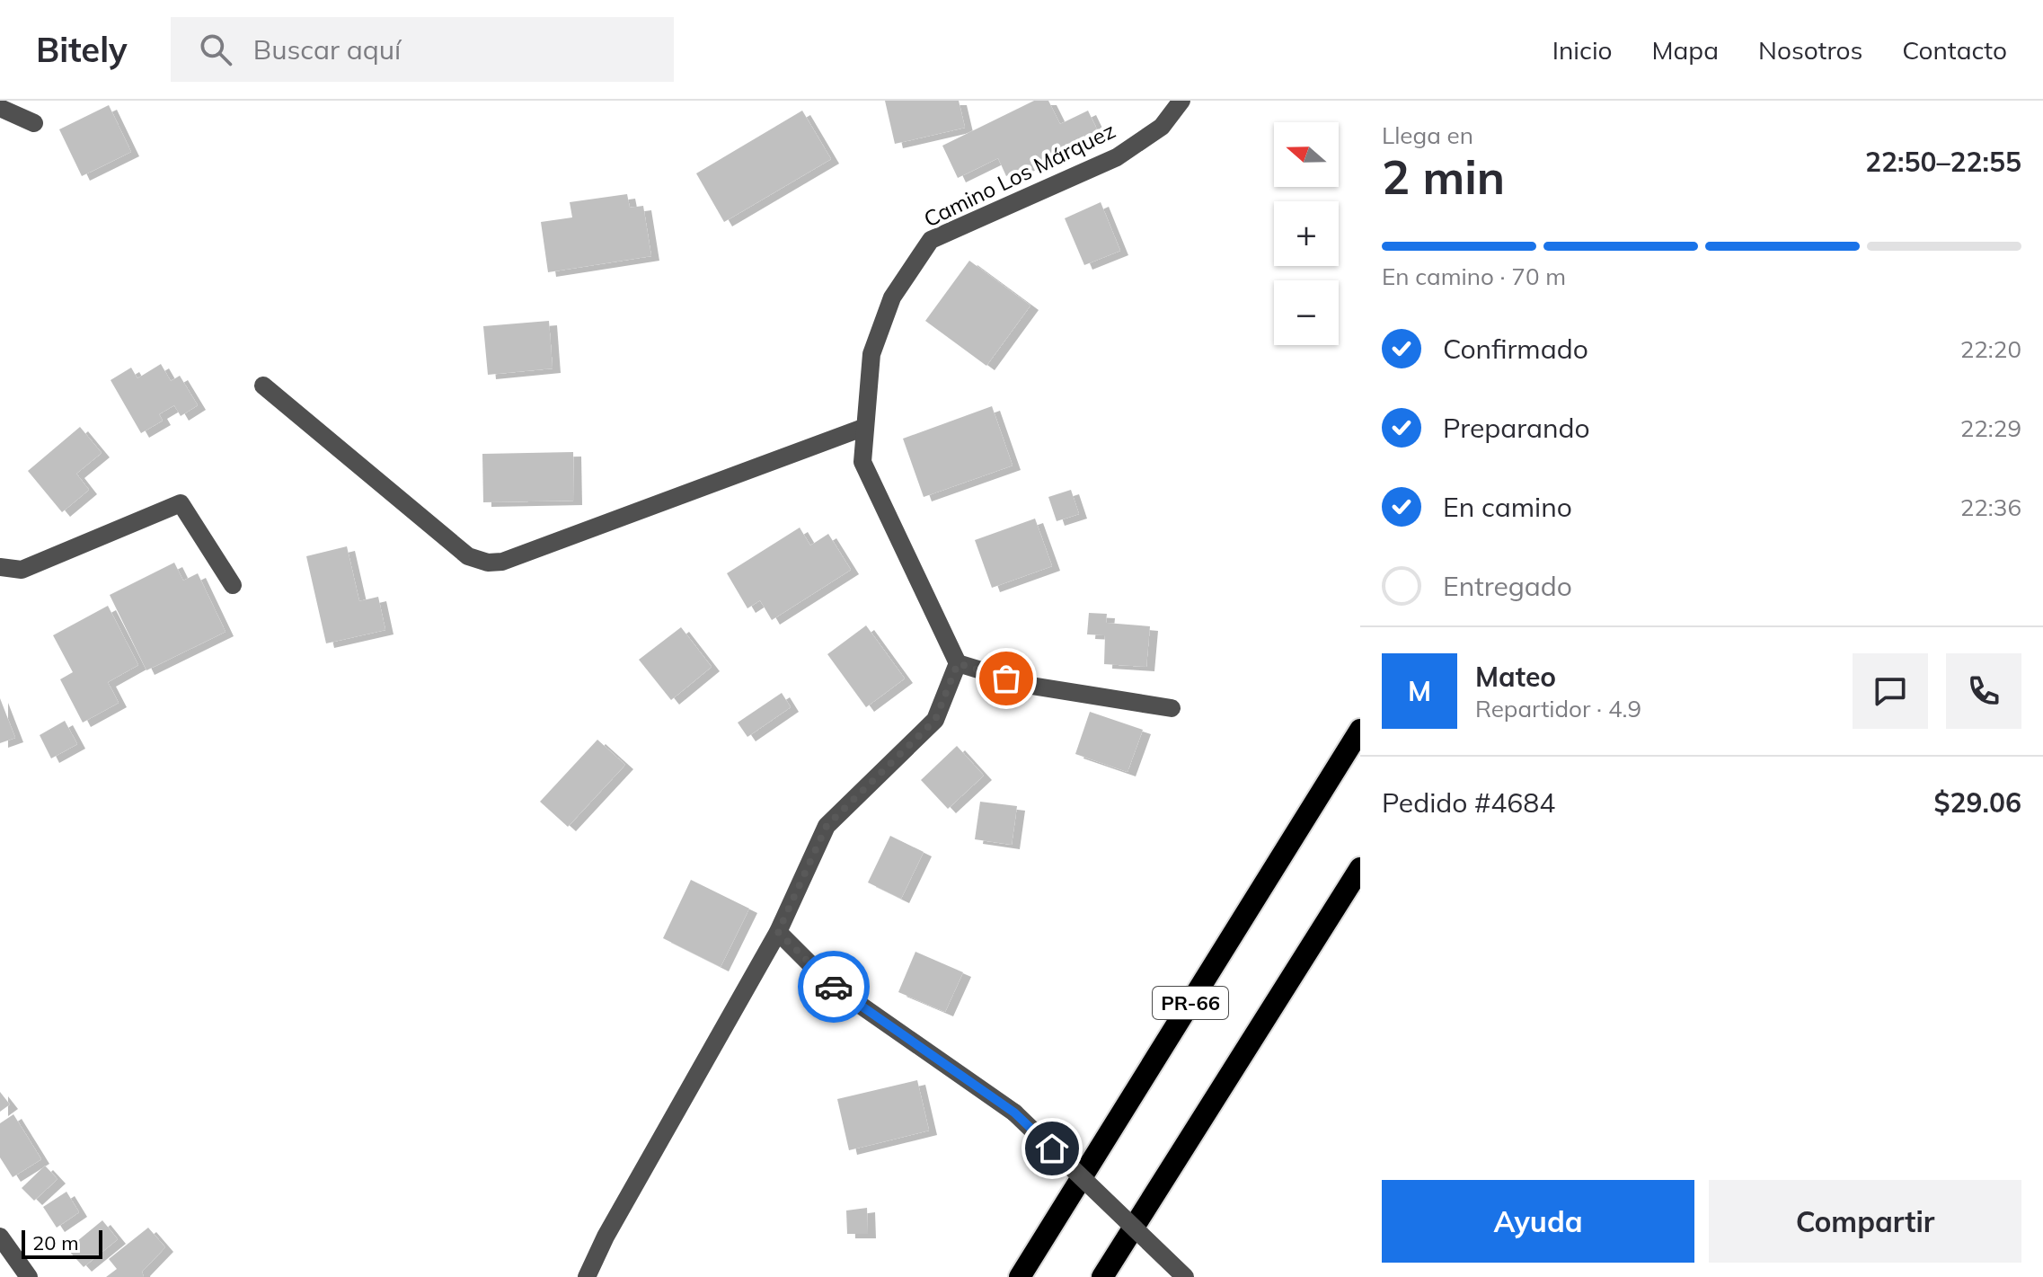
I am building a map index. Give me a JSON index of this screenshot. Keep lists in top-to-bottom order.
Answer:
{
  "streets": {
    "highway": ["PR-66"],
    "street": ["Camino Los Márquez"]
  },
  "scale_bar": "20 m",
  "north": "left",
  "page": {
    "header": "Bitely",
    "search": "Buscar aquí",
    "nav": [
      "Inicio",
      "Mapa",
      "Nosotros",
      "Contacto"
    ],
    "heading": ["2 min", "Llega en", "22:50–22:55"],
    "panel": [
      "Mateo",
      "Repartidor · 4.9",
      "Pedido #4684",
      "$29.06"
    ],
    "map_buttons": ["+", "−"],
    "bar": "En camino · 70 m",
    "list": [
      ["Confirmado", "22:20"],
      ["Preparando", "22:29"],
      ["En camino", "22:36"],
      "Entregado"
    ],
    "round": "M",
    "buttons": ["Ayuda", "Compartir"],
    "scale": "20 m"
  }
}
